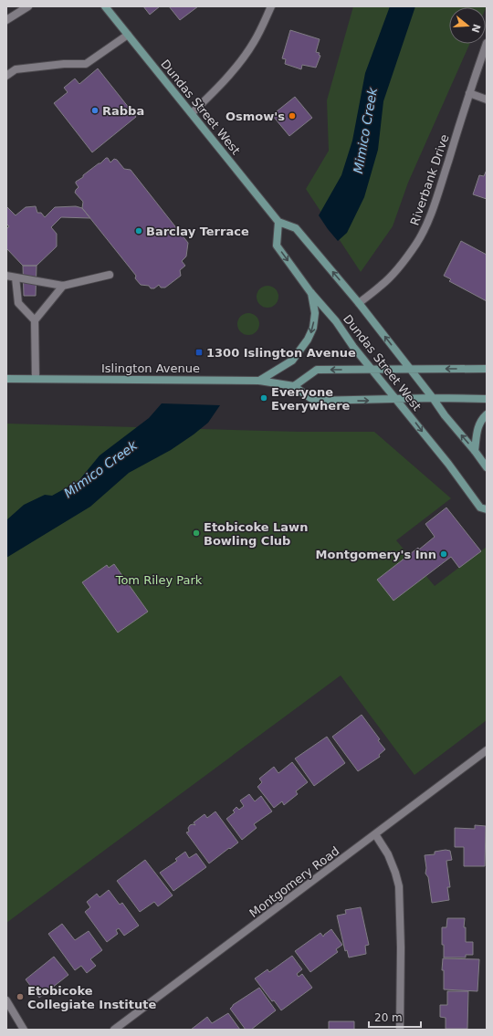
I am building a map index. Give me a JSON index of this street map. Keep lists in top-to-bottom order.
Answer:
{
  "streets": {
    "main road": ["Dundas Street West", "Islington Avenue"],
    "street": ["Riverbank Drive", "Montgomery Road"]
  },
  "crossings": [
    ["Dundas Street West", "Riverbank Drive"],
    ["Dundas Street West", "Islington Avenue"]
  ],
  "water": ["Mimico Creek"],
  "parks": ["Tom Riley Park"],
  "places": {
    "other": [
      "Rabba",
      "Osmow's",
      "Barclay Terrace",
      "Everyone Everywhere",
      "Etobicoke Lawn Bowling Club",
      "Montgomery's Inn",
      "Etobicoke Collegiate Institute"
    ],
    "transit": ["1300 Islington Avenue"]
  },
  "scale_bar": "20 m",
  "north": "right"
}
